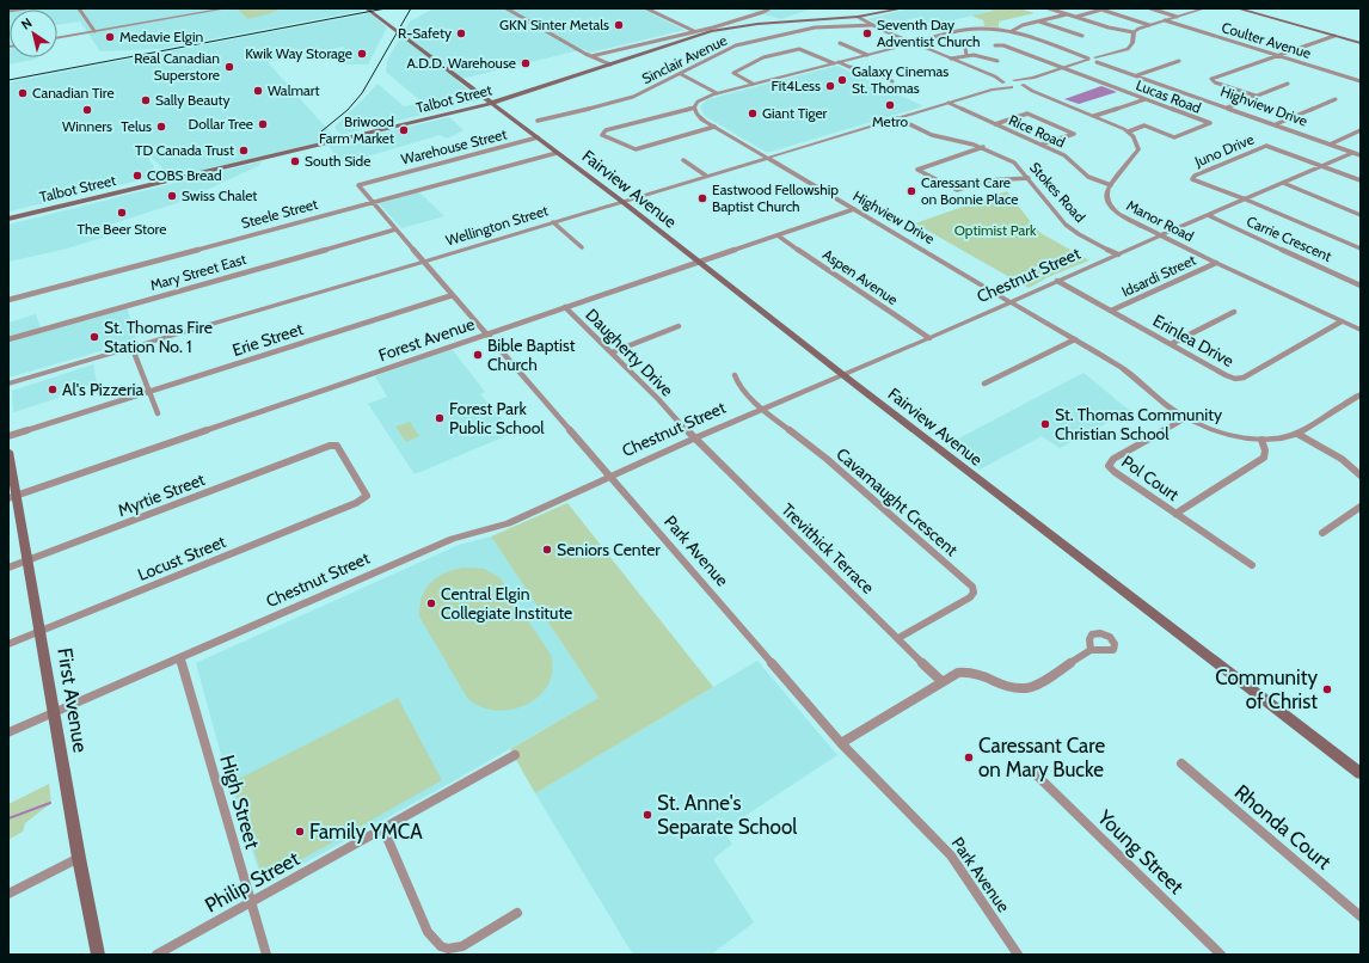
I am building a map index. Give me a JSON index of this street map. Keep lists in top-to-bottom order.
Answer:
{
  "streets": {
    "main road": ["Talbot Street", "Fairview Avenue", "First Avenue"],
    "street": [
      "Coulter Avenue",
      "Sinclair Avenue",
      "Lucas Road",
      "Highview Drive",
      "Rice Road",
      "Warehouse Street",
      "Juno Drive",
      "Stokes Road",
      "Steele Street",
      "Manor Road",
      "Wellington Street",
      "Carrie Crescent",
      "Mary Street East",
      "Chestnut Street",
      "Idsardi Street",
      "Aspen Avenue",
      "Erie Street",
      "Forest Avenue",
      "Erinlea Drive",
      "Daugherty Drive",
      "Pol Court",
      "Myrtie Street",
      "Cavamaught Crescent",
      "Trevithick Terrace",
      "Park Avenue",
      "Locust Street",
      "High Street",
      "Rhonda Court",
      "Young Street",
      "Philip Street"
    ]
  },
  "crossings": [
    ["Lucas Road", "Manor Road"],
    ["Talbot Street", "Fairview Avenue"],
    ["Highview Drive", "Wellington Street"],
    ["Highview Drive", "Chestnut Street"],
    ["Highview Drive", "Forest Avenue"],
    ["Highview Drive", "Pol Court"],
    ["Rice Road", "Manor Road"],
    ["Rice Road", "Wellington Street"],
    ["Warehouse Street", "Fairview Avenue"],
    ["Warehouse Street", "Park Avenue"],
    ["Juno Drive", "Carrie Crescent"],
    ["Juno Drive", "Chestnut Street"],
    ["Fairview Avenue", "Steele Street"],
    ["Fairview Avenue", "Wellington Street"],
    ["Fairview Avenue", "Chestnut Street"],
    ["Fairview Avenue", "Forest Avenue"],
    ["Stokes Road", "Wellington Street"],
    ["Stokes Road", "Chestnut Street"],
    ["Steele Street", "Park Avenue"],
    ["Manor Road", "Chestnut Street"],
    ["Manor Road", "Idsardi Street"],
    ["Manor Road", "Erinlea Drive"],
    ["Wellington Street", "Park Avenue"],
    ["Carrie Crescent", "Chestnut Street"],
    ["Mary Street East", "Park Avenue"],
    ["Chestnut Street", "Aspen Avenue"],
    ["Chestnut Street", "Erinlea Drive"],
    ["Chestnut Street", "Daugherty Drive"],
    ["Chestnut Street", "Cavamaught Crescent"],
    ["Chestnut Street", "Trevithick Terrace"],
    ["Chestnut Street", "Park Avenue"],
    ["Chestnut Street", "First Avenue"],
    ["Chestnut Street", "High Street"],
    ["Idsardi Street", "Erinlea Drive"],
    ["Aspen Avenue", "Forest Avenue"],
    ["Erie Street", "Park Avenue"],
    ["Forest Avenue", "Daugherty Drive"],
    ["Forest Avenue", "Park Avenue"],
    ["Forest Avenue", "First Avenue"],
    ["Daugherty Drive", "Trevithick Terrace"],
    ["Myrtie Street", "Locust Street"],
    ["Myrtie Street", "First Avenue"],
    ["Cavamaught Crescent", "Trevithick Terrace"],
    ["Locust Street", "First Avenue"],
    ["High Street", "Philip Street"]
  ],
  "parks": ["Optimist Park"],
  "places": [
    "GKN Sinter Metals",
    "R-Safety",
    "Seventh Day Adventist Church",
    "Medavie Elgin",
    "Kwik Way Storage",
    "A.D.D. Warehouse",
    "Real Canadian Superstore",
    "Galaxy Cinemas St. Thomas",
    "Fit4Less",
    "Walmart",
    "Canadian Tire",
    "Sally Beauty",
    "Metro",
    "Winners",
    "Giant Tiger",
    "Dollar Tree",
    "Telus",
    "Briwood Farm Market",
    "TD Canada Trust",
    "South Side",
    "COBS Bread",
    "Caressant Care on Bonnie Place",
    "Swiss Chalet",
    "Eastwood Fellowship Baptist Church",
    "The Beer Store",
    "St. Thomas Fire Station No. 1",
    "Bible Baptist Church",
    "Al's Pizzeria",
    "Forest Park Public School",
    "St. Thomas Community Christian School",
    "Seniors Center",
    "Central Elgin Collegiate Institute",
    "Community of Christ",
    "Caressant Care on Mary Bucke",
    "St. Anne's Separate School",
    "Family YMCA"
  ],
  "north": "top left"
}
